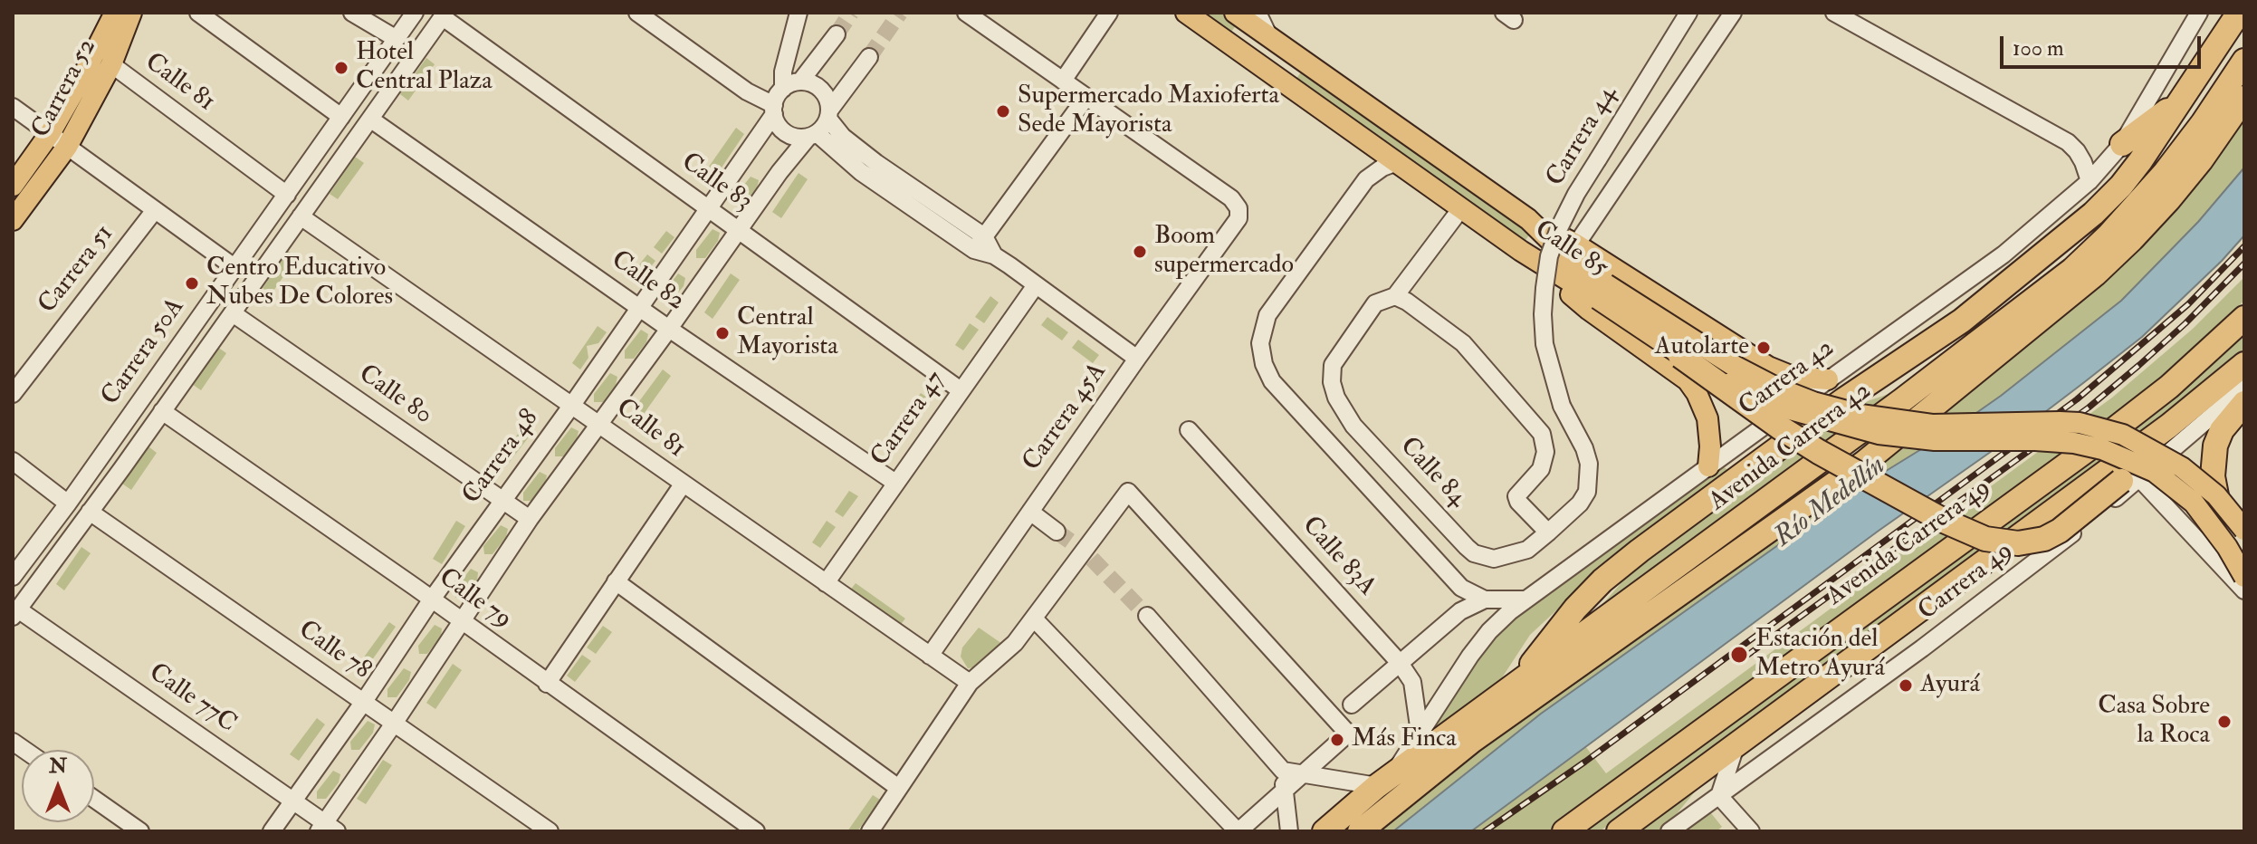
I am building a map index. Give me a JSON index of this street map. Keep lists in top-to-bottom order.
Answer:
{
  "streets": {
    "highway": ["Avenida Carrera 42", "Avenida Carrera 49"],
    "main road": ["Carrera 52", "Calle 85"],
    "street": [
      "Calle 81",
      "Carrera 44",
      "Calle 83",
      "Carrera 51",
      "Calle 82",
      "Carrera 50A",
      "Carrera 42",
      "Calle 80",
      "Carrera 45A",
      "Carrera 47",
      "Carrera 48",
      "Calle 84",
      "Calle 83A",
      "Carrera 49",
      "Calle 79",
      "Calle 78",
      "Calle 77C"
    ]
  },
  "crossings": [
    ["Calle 81", "Carrera 52"],
    ["Calle 81", "Carrera 50A"],
    ["Calle 81", "Carrera 45A"],
    ["Calle 81", "Carrera 47"],
    ["Calle 81", "Carrera 48"],
    ["Carrera 44", "Calle 85"],
    ["Carrera 44", "Calle 84"],
    ["Calle 83", "Carrera 47"],
    ["Calle 83", "Carrera 48"],
    ["Calle 82", "Carrera 47"],
    ["Calle 82", "Carrera 48"],
    ["Carrera 42", "Avenida Carrera 42"],
    ["Carrera 42", "Calle 83A"],
    ["Calle 80", "Carrera 48"],
    ["Carrera 48", "Calle 79"],
    ["Carrera 48", "Calle 78"],
    ["Carrera 48", "Calle 77C"]
  ],
  "water": ["Río Medellín"],
  "places": [
    "Hotel Central Plaza",
    "Supermercado Maxioferta Sede Mayorista",
    "Boom supermercado",
    "Centro Educativo Nubes De Colores",
    "Central Mayorista",
    "Autolarte",
    "Estación del Metro Ayurá",
    "Ayurá",
    "Casa Sobre la Roca",
    "Más Finca"
  ],
  "scale_bar": "100 m",
  "north": "top"
}
